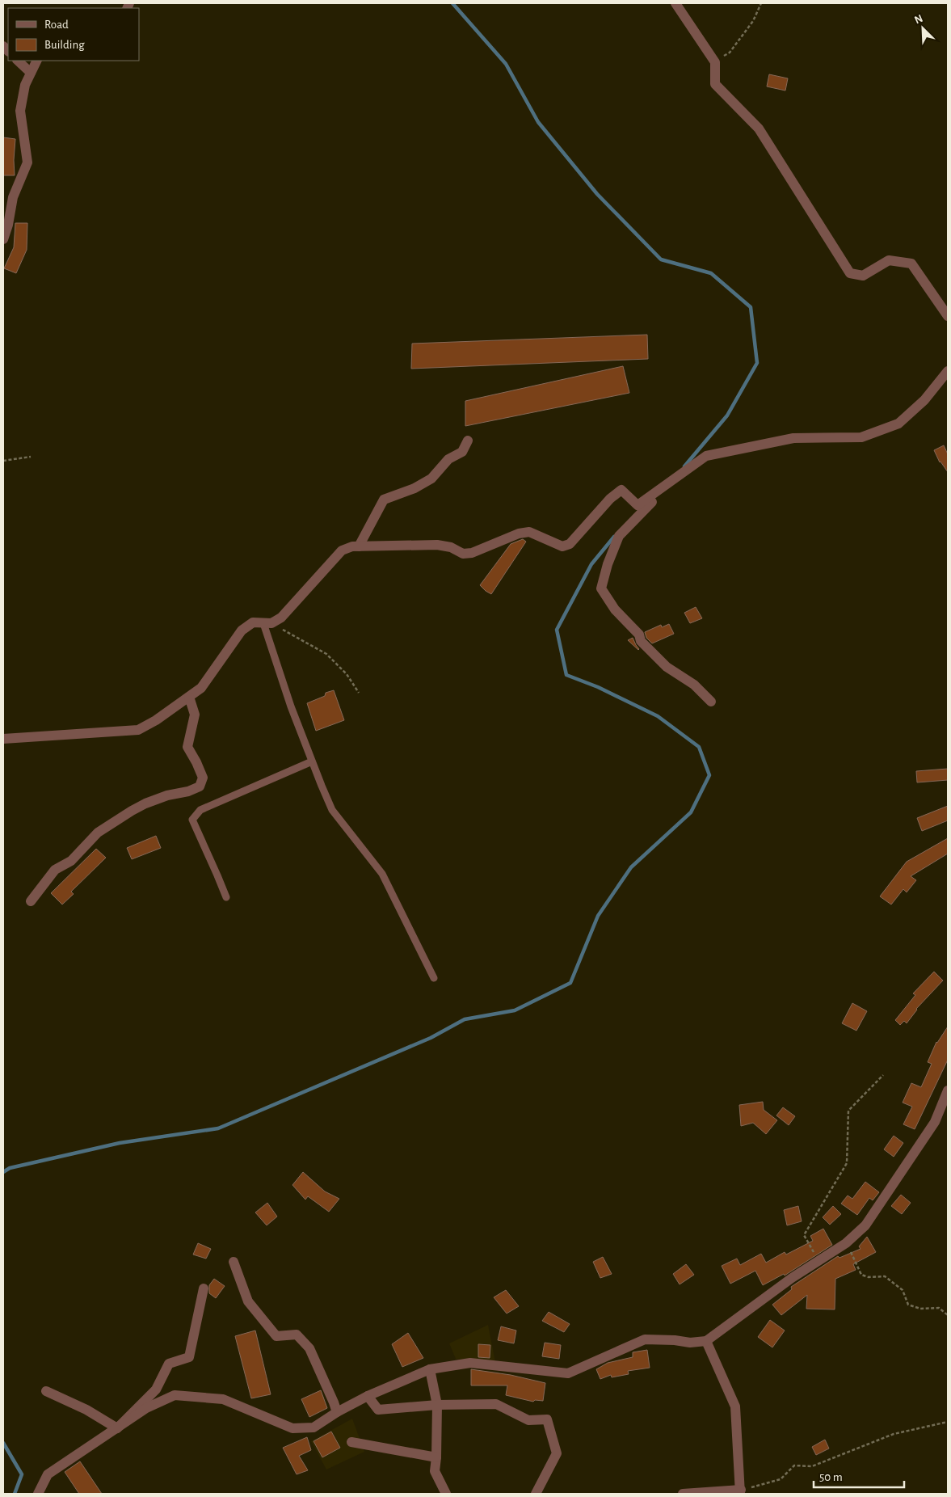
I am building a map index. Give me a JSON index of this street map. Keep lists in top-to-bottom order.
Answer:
{
  "legend": ["Road", "Building"],
  "scale_bar": "50 m",
  "north": "top left"
}
